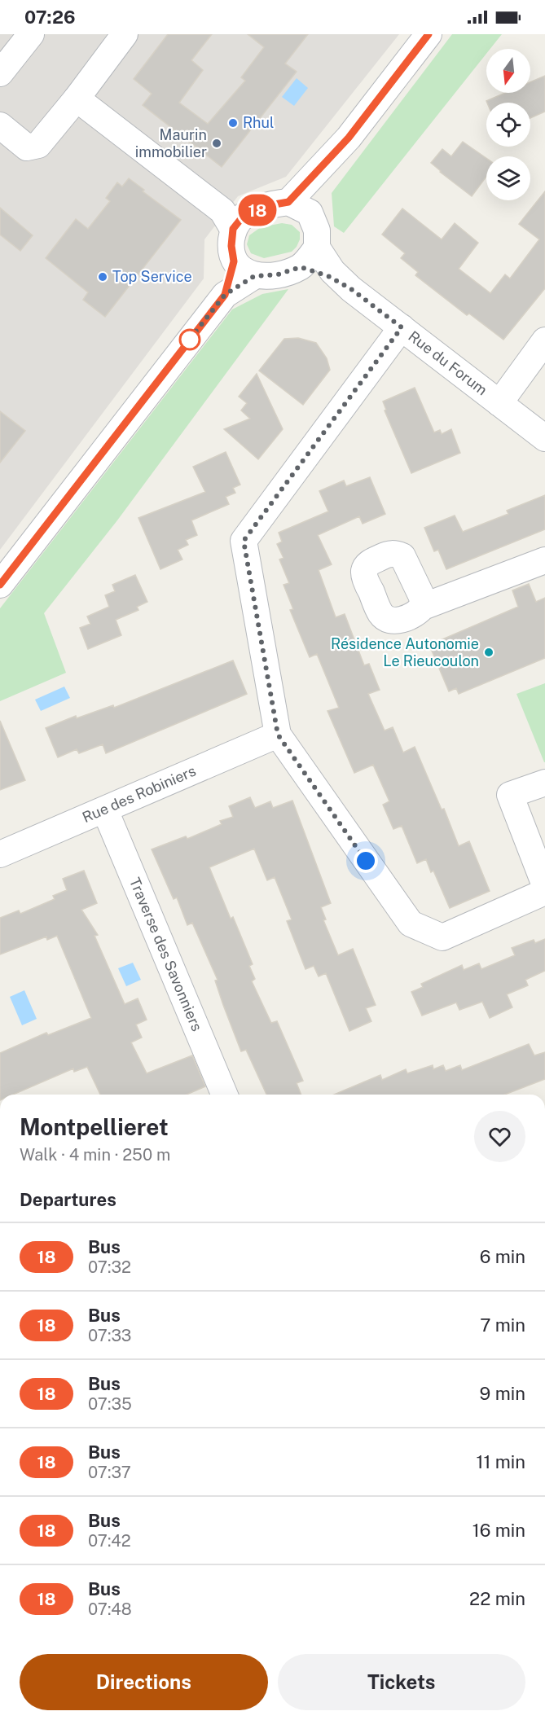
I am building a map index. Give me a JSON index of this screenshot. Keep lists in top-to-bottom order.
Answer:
{
  "streets": {
    "street": ["Rue du Forum", "Rue des Robiniers", "Traverse des Savonniers"]
  },
  "crossings": [
    ["Rue des Robiniers", "Traverse des Savonniers"]
  ],
  "places": [
    "Rhul",
    "Maurin immobilier",
    "Top Service",
    "Résidence Autonomie Le Rieucoulon"
  ],
  "lines": ["bus line 18"],
  "north": "bottom",
  "page": {
    "status": "07:26",
    "on_map": "18",
    "heading": [
      ["Montpellieret", "Walk · 4 min · 250 m"],
      "Departures"
    ],
    "list": [
      {
        "mark": "18",
        "name": "Bus",
        "note": "07:32",
        "value": "6 min"
      },
      {
        "mark": "18",
        "name": "Bus",
        "note": "07:33",
        "value": "7 min"
      },
      {
        "mark": "18",
        "name": "Bus",
        "note": "07:35",
        "value": "9 min"
      },
      {
        "mark": "18",
        "name": "Bus",
        "note": "07:37",
        "value": "11 min"
      },
      {
        "mark": "18",
        "name": "Bus",
        "note": "07:42",
        "value": "16 min"
      },
      {
        "mark": "18",
        "name": "Bus",
        "note": "07:48",
        "value": "22 min"
      }
    ],
    "buttons": ["Directions", "Tickets"]
  }
}
